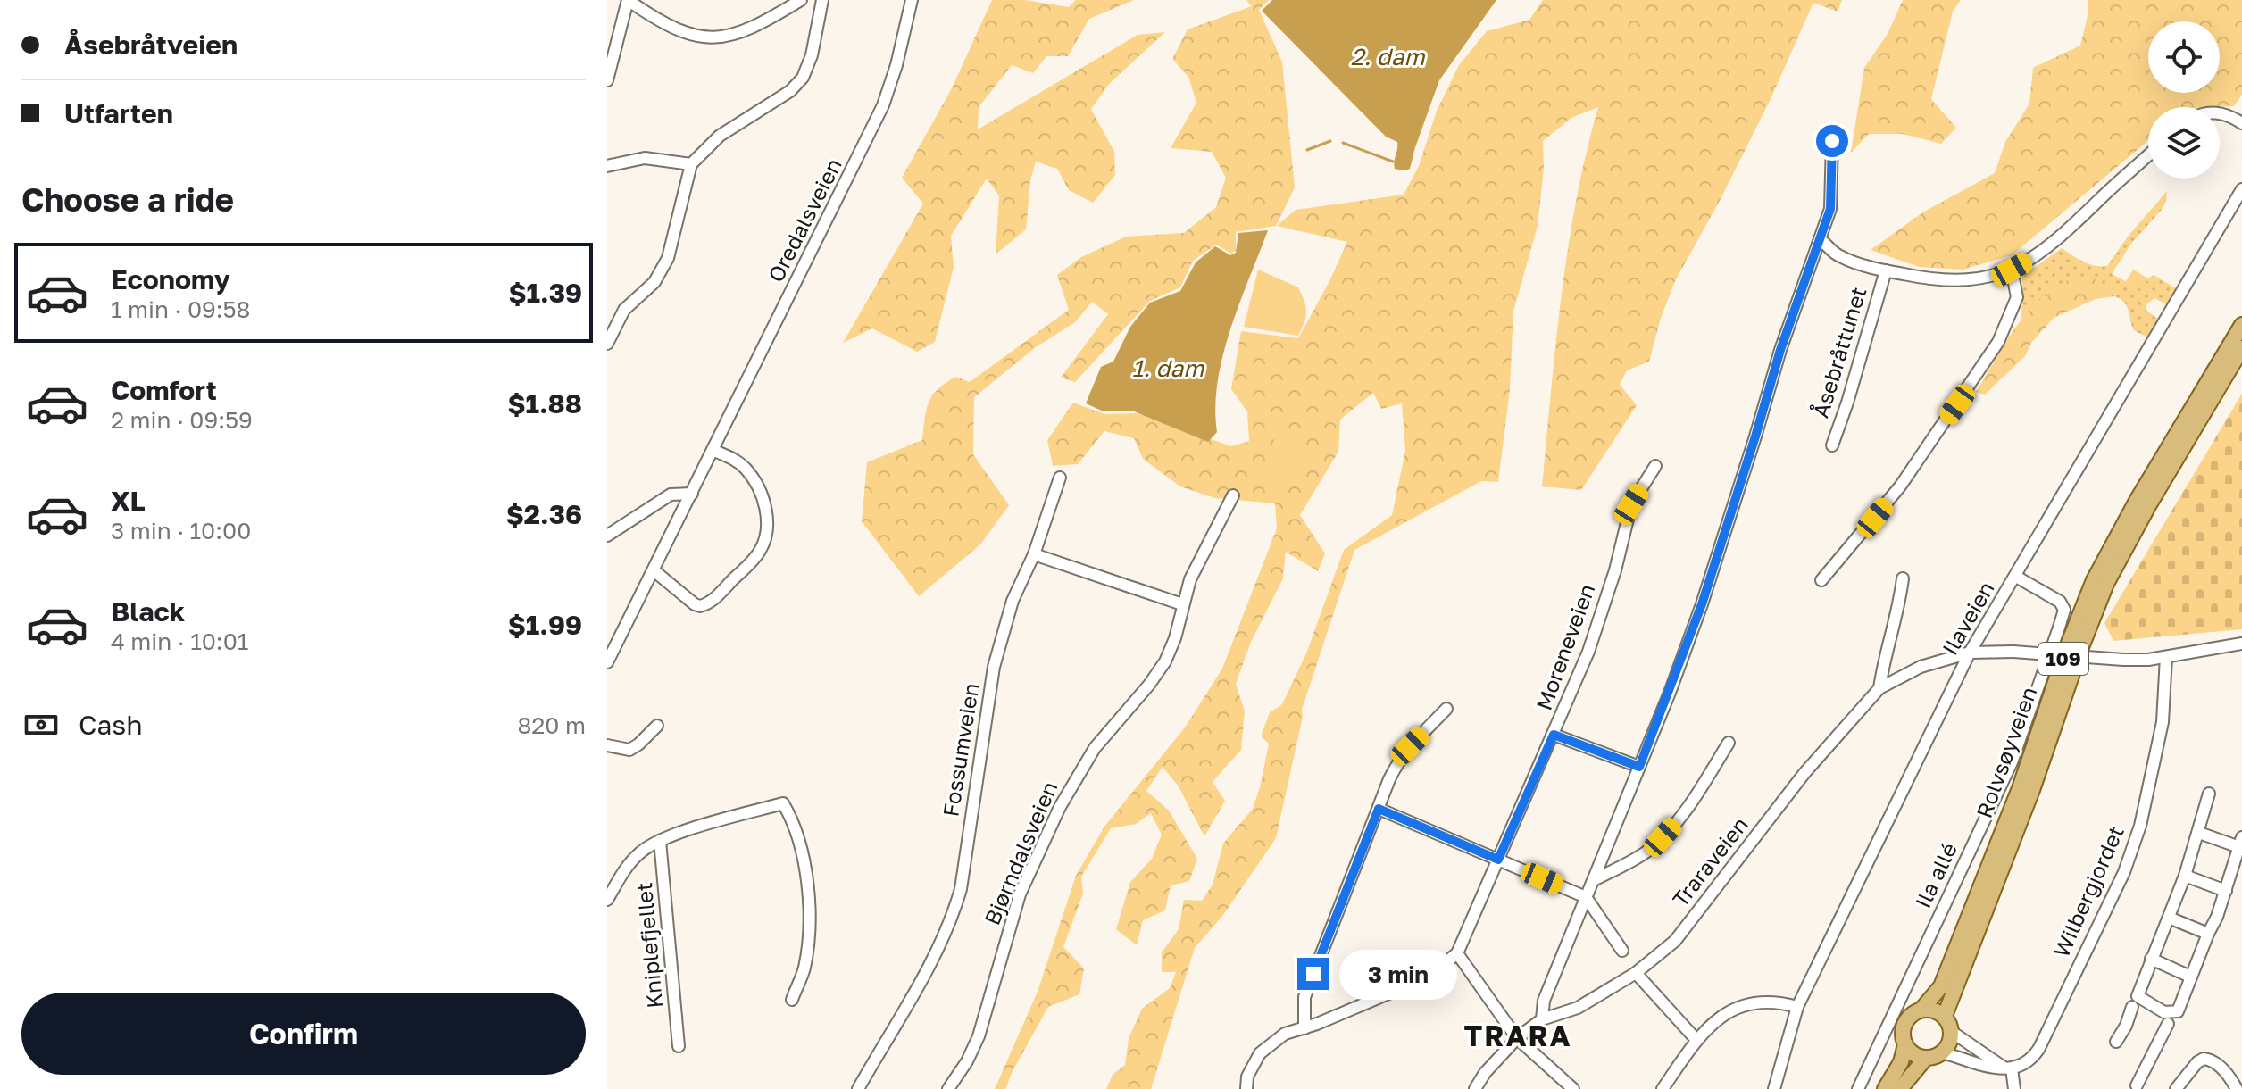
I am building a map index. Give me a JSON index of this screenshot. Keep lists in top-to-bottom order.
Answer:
{
  "streets": {
    "main road": ["109", "Rolvsøyveien"],
    "street": [
      "Oredalsveien",
      "Åsebråttunet",
      "Ilaveien",
      "Moreneveien",
      "Fossumveien",
      "Bjørndalsveien",
      "Traraveien",
      "Ila allé",
      "Wilbergjordet",
      "Kniplefjellet"
    ]
  },
  "crossings": [
    ["Ilaveien", "Traraveien"],
    ["Ilaveien", "Ila allé"],
    ["109", "Rolvsøyveien"],
    ["Traraveien", "Wilbergjordet"]
  ],
  "districts": ["TRARA"],
  "water": ["2. dam", "1. dam"],
  "page": {
    "banner": ["Åsebråtveien", "Utfarten"],
    "heading": "Choose a ride",
    "list": [
      {
        "name": "Economy",
        "note": "1 min · 09:58",
        "value": "$1.39"
      },
      {
        "name": "Comfort",
        "note": "2 min · 09:59",
        "value": "$1.88"
      },
      {
        "name": "XL",
        "note": "3 min · 10:00",
        "value": "$2.36"
      },
      {
        "name": "Black",
        "note": "4 min · 10:01",
        "value": "$1.99"
      }
    ],
    "pay": ["Cash", "820 m"],
    "bubble": "3 min",
    "buttons": "Confirm"
  }
}
